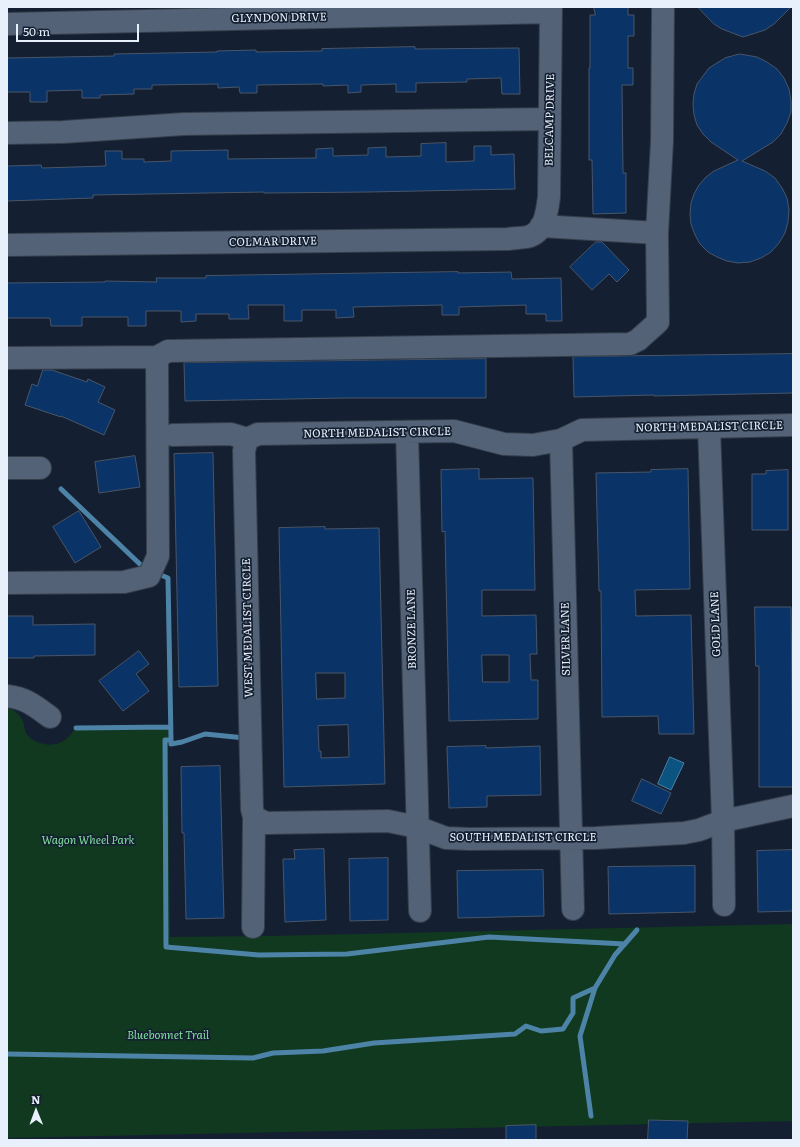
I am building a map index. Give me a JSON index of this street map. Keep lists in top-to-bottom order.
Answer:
{
  "streets": {
    "street": [
      "GLYNDON DRIVE",
      "BELCAMP DRIVE",
      "COLMAR DRIVE",
      "NORTH MEDALIST CIRCLE",
      "GOLD LANE",
      "WEST MEDALIST CIRCLE",
      "BRONZE LANE",
      "SILVER LANE",
      "SOUTH MEDALIST CIRCLE"
    ]
  },
  "crossings": [
    ["GLYNDON DRIVE", "BELCAMP DRIVE"],
    ["BELCAMP DRIVE", "COLMAR DRIVE"],
    ["NORTH MEDALIST CIRCLE", "GOLD LANE"],
    ["NORTH MEDALIST CIRCLE", "WEST MEDALIST CIRCLE"],
    ["NORTH MEDALIST CIRCLE", "BRONZE LANE"],
    ["NORTH MEDALIST CIRCLE", "SILVER LANE"],
    ["GOLD LANE", "SOUTH MEDALIST CIRCLE"],
    ["WEST MEDALIST CIRCLE", "SOUTH MEDALIST CIRCLE"],
    ["BRONZE LANE", "SOUTH MEDALIST CIRCLE"],
    ["SILVER LANE", "SOUTH MEDALIST CIRCLE"]
  ],
  "parks": ["Wagon Wheel Park", "Bluebonnet Trail"],
  "scale_bar": "50 m",
  "north": "top"
}
